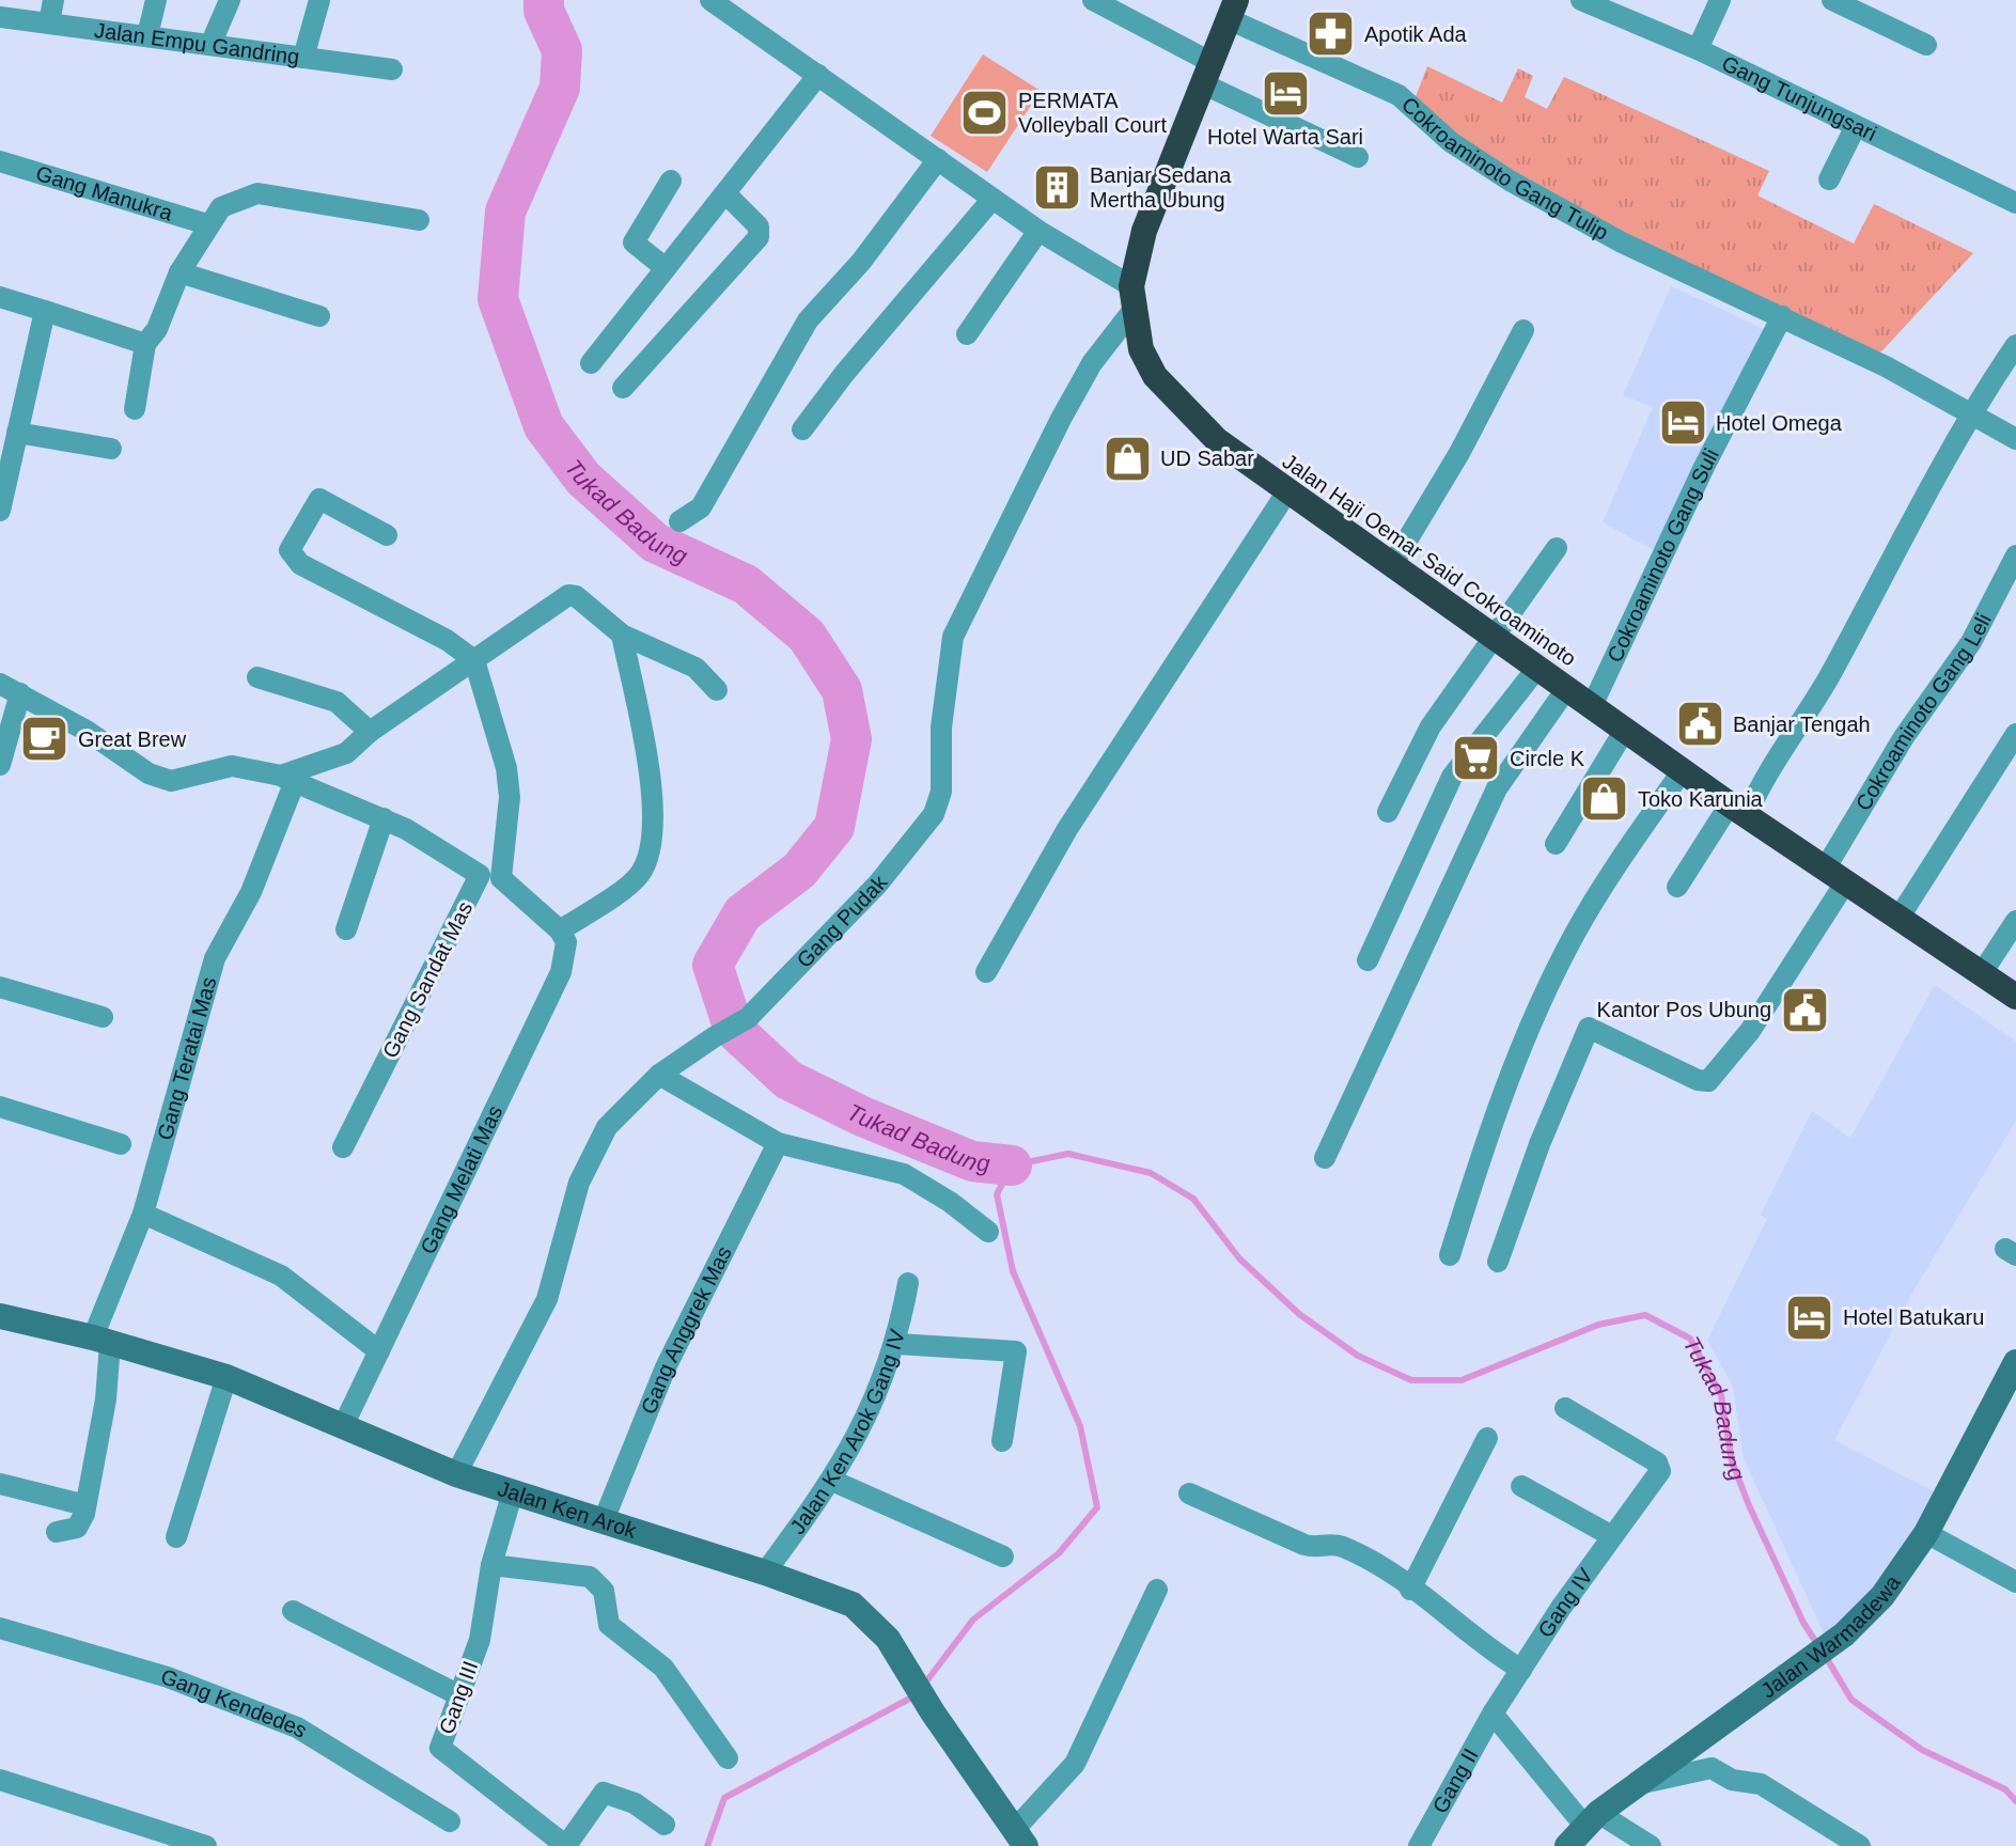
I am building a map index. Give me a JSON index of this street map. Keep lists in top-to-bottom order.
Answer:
{
  "streets": {
    "highway": ["Jalan Haji Oemar Said Cokroaminoto"],
    "street": [
      "Jalan Empu Gandring",
      "Gang Tunjungsari",
      "Cokroaminoto Gang Tulip",
      "Gang Manukra",
      "Cokroaminoto Gang Suli",
      "Cokroaminoto Gang Leli",
      "Gang Pudak",
      "Gang Sandat Mas",
      "Gang Teratai Mas",
      "Gang Melati Mas",
      "Gang Anggrek Mas",
      "Jalan Ken Arok Gang IV",
      "Jalan Ken Arok",
      "Gang IV",
      "Jalan Warmadewa",
      "Gang III",
      "Gang Kendedes",
      "Gang II"
    ]
  },
  "crossings": [
    ["Cokroaminoto Gang Tulip", "Cokroaminoto Gang Suli"],
    ["Cokroaminoto Gang Tulip", "Jalan Haji Oemar Said Cokroaminoto"],
    ["Cokroaminoto Gang Suli", "Jalan Haji Oemar Said Cokroaminoto"],
    ["Jalan Haji Oemar Said Cokroaminoto", "Cokroaminoto Gang Leli"],
    ["Jalan Haji Oemar Said Cokroaminoto", "Gang Pudak"],
    ["Gang Pudak", "Jalan Ken Arok"],
    ["Gang Sandat Mas", "Gang Teratai Mas"],
    ["Gang Teratai Mas", "Jalan Ken Arok"],
    ["Gang Melati Mas", "Jalan Ken Arok"],
    ["Gang Anggrek Mas", "Jalan Ken Arok"],
    ["Jalan Ken Arok Gang IV", "Jalan Ken Arok"],
    ["Jalan Ken Arok", "Gang III"],
    ["Gang IV", "Gang II"]
  ],
  "water": ["Tukad Badung"],
  "places": {
    "pharmacy": ["Apotik Ada"],
    "hotel": ["Hotel Warta Sari", "Hotel Omega", "Hotel Batukaru"],
    "sports": ["PERMATA Volleyball Court"],
    "building": ["Banjar Sedana Mertha Ubung"],
    "shop": ["UD Sabar", "Toko Karunia"],
    "public building": ["Banjar Tengah", "Kantor Pos Ubung"],
    "cafe": ["Great Brew"],
    "supermarket": ["Circle K"]
  }
}
